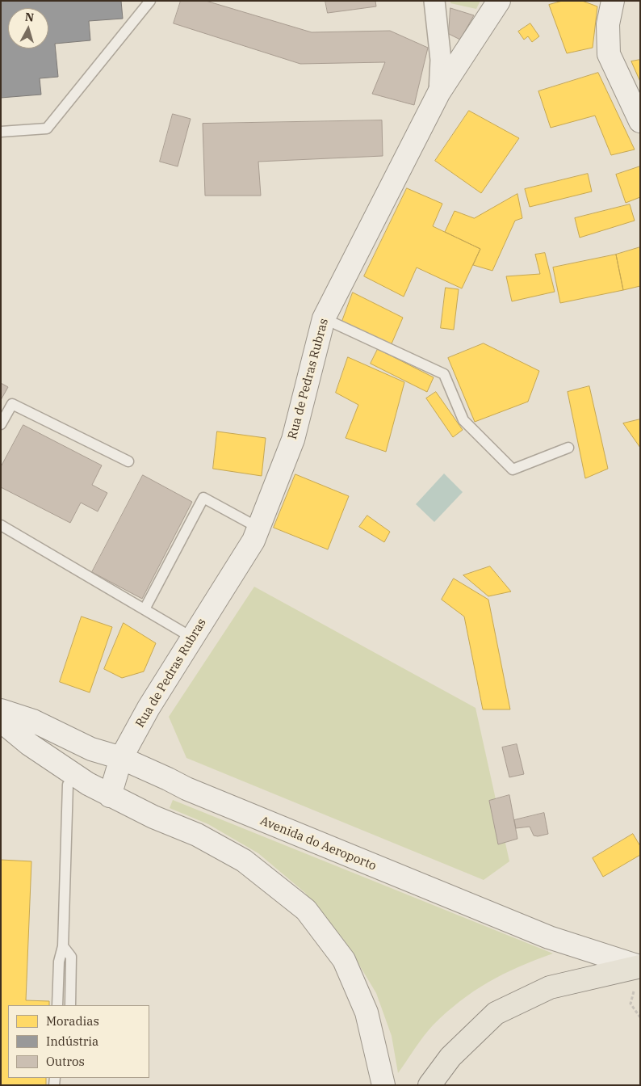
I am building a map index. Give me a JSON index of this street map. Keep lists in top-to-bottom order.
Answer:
{
  "streets": {
    "main road": ["Rua de Pedras Rubras", "Avenida do Aeroporto"]
  },
  "crossings": [
    ["Rua de Pedras Rubras", "Avenida do Aeroporto"]
  ],
  "legend": ["Moradias", "Indústria", "Outros"],
  "north": "top"
}
